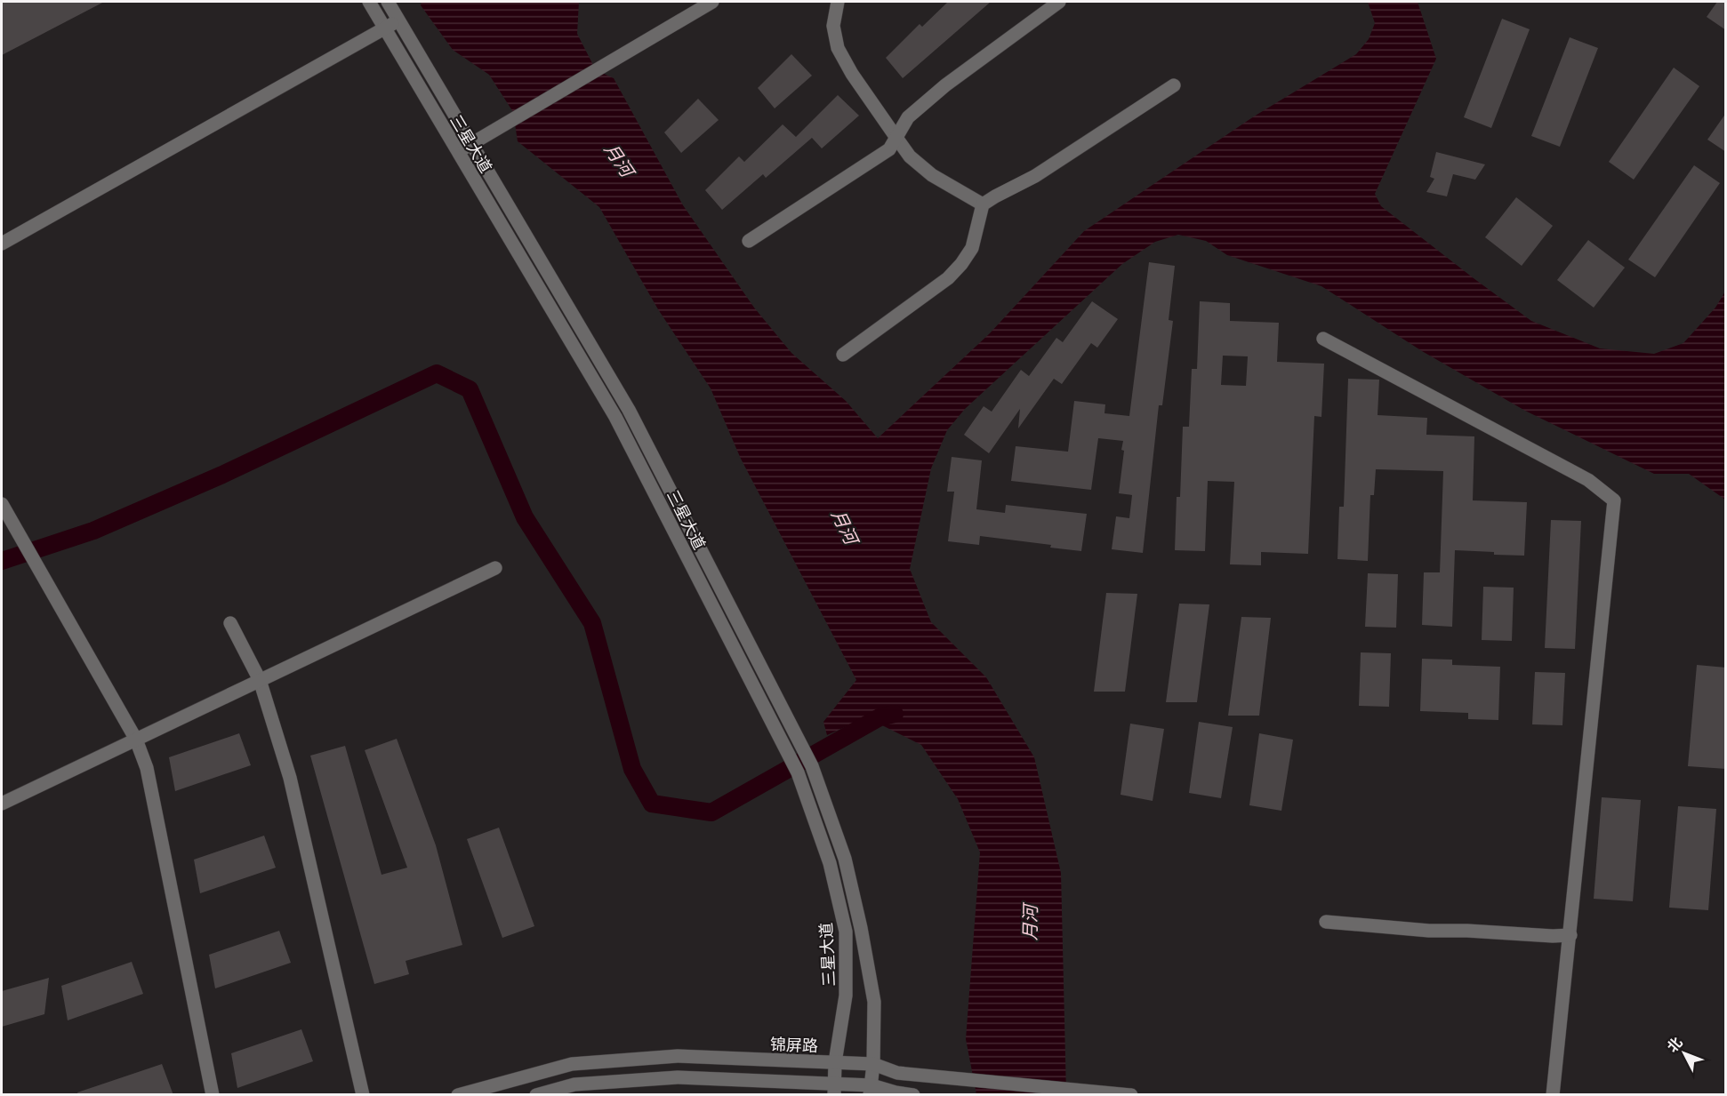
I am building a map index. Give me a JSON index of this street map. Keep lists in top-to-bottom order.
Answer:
{
  "streets": {
    "street": ["三星大道", "锦屏路"]
  },
  "crossings": [
    ["三星大道", "锦屏路"]
  ],
  "water": ["月河"],
  "north": "top left"
}
